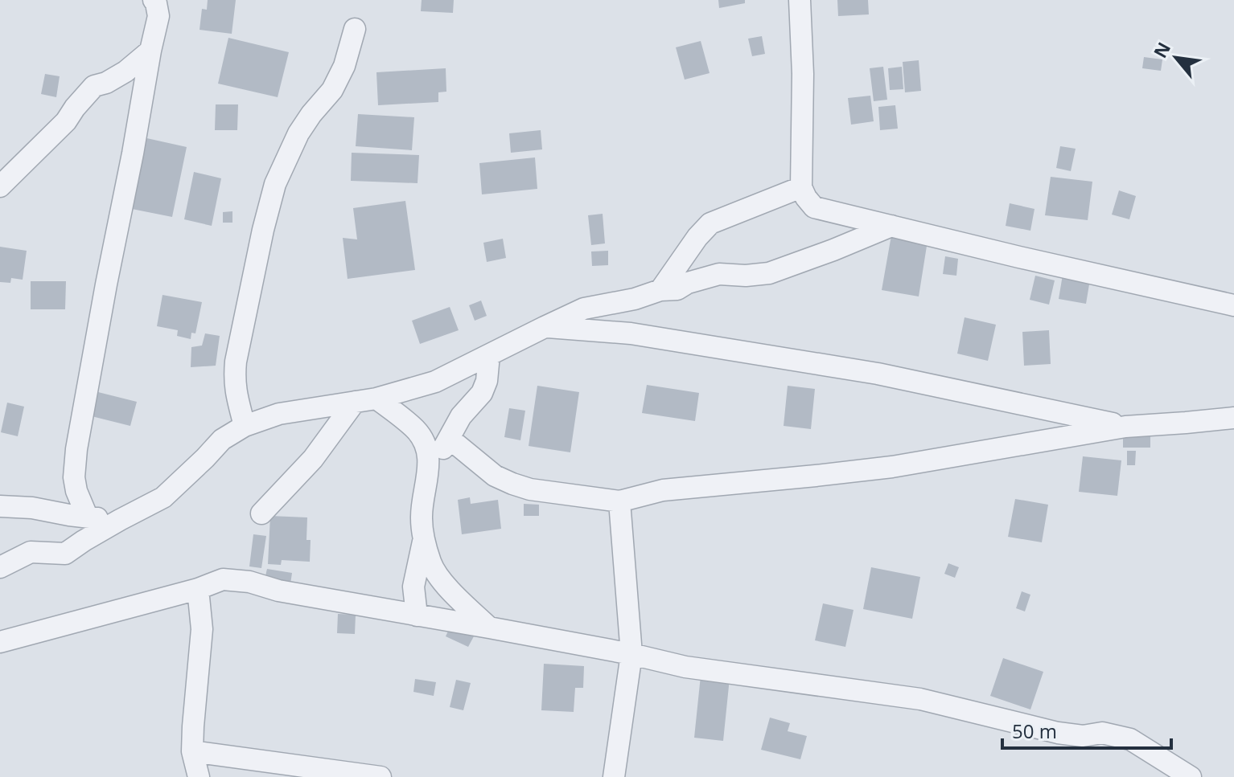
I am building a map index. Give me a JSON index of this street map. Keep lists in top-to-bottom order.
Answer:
{
  "scale_bar": "50 m",
  "north": "top left"
}
